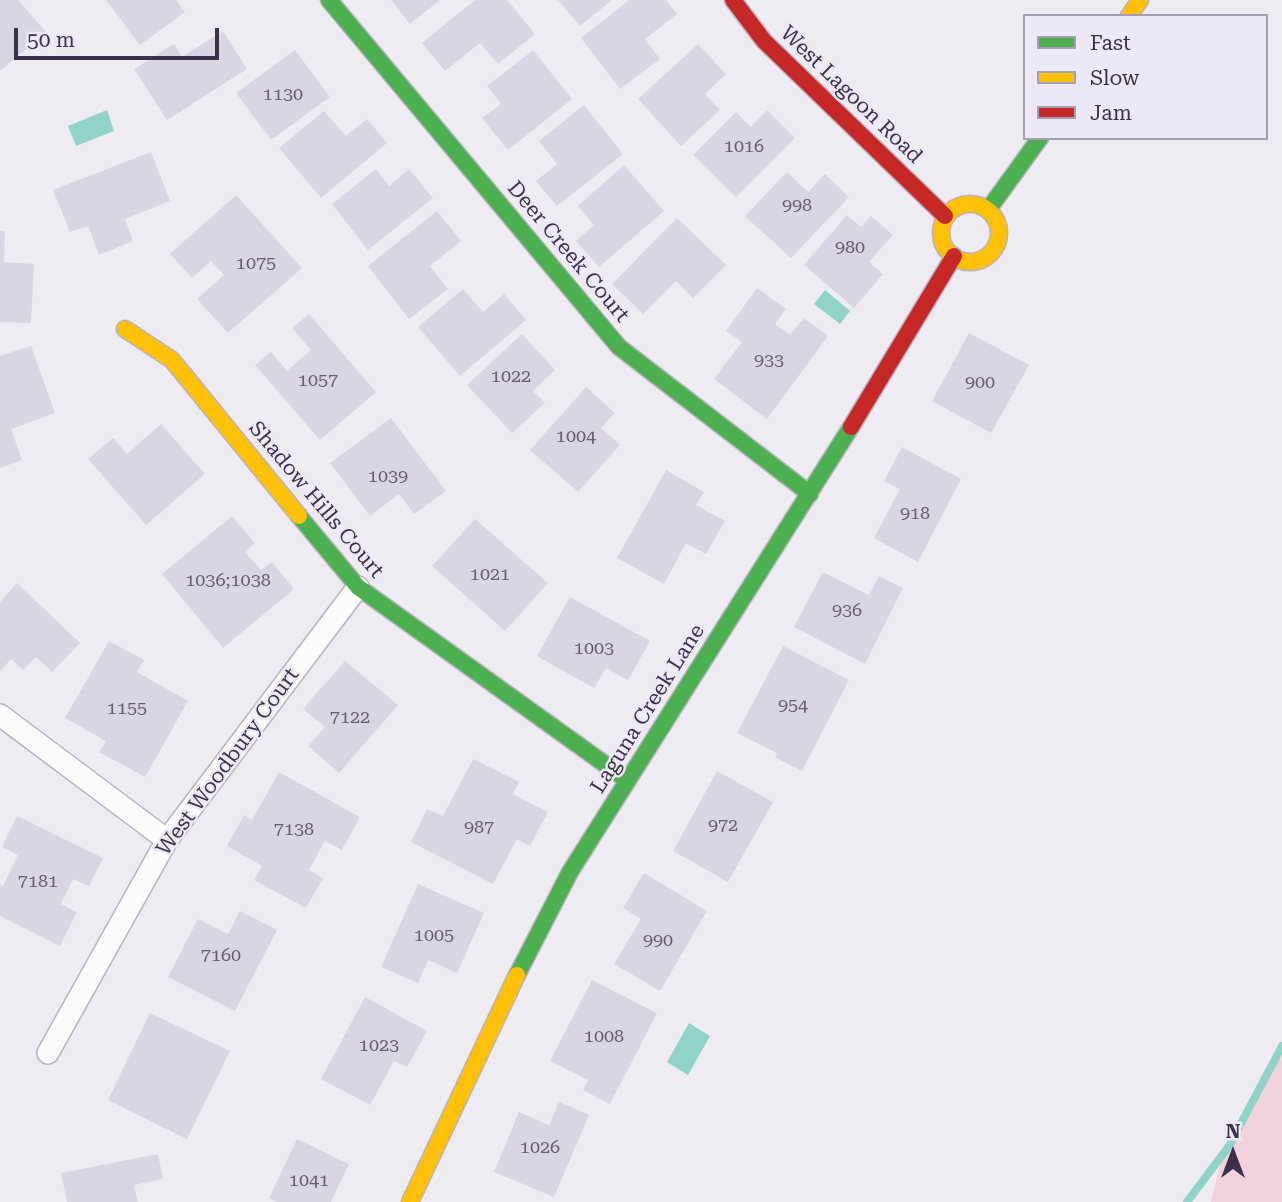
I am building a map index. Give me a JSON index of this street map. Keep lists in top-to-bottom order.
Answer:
{
  "streets": {
    "street": [
      "West Lagoon Road",
      "Deer Creek Court",
      "Shadow Hills Court",
      "Laguna Creek Lane",
      "West Woodbury Court"
    ]
  },
  "crossings": [
    ["West Lagoon Road", "Laguna Creek Lane"],
    ["Deer Creek Court", "Laguna Creek Lane"],
    ["Shadow Hills Court", "Laguna Creek Lane"],
    ["Shadow Hills Court", "West Woodbury Court"]
  ],
  "house_numbers": [
    "1130",
    "1016",
    "998",
    "980",
    "1075",
    "933",
    "1022",
    "1057",
    "900",
    "1004",
    "1039",
    "918",
    "1021",
    "1036;1038",
    "936",
    "1003",
    "954",
    "1155",
    "7122",
    "972",
    "987",
    "7138",
    "7181",
    "1005",
    "990",
    "7160",
    "1008",
    "1023",
    "1026",
    "1041"
  ],
  "legend": ["Fast", "Slow", "Jam"],
  "scale_bar": "50 m",
  "north": "top"
}
